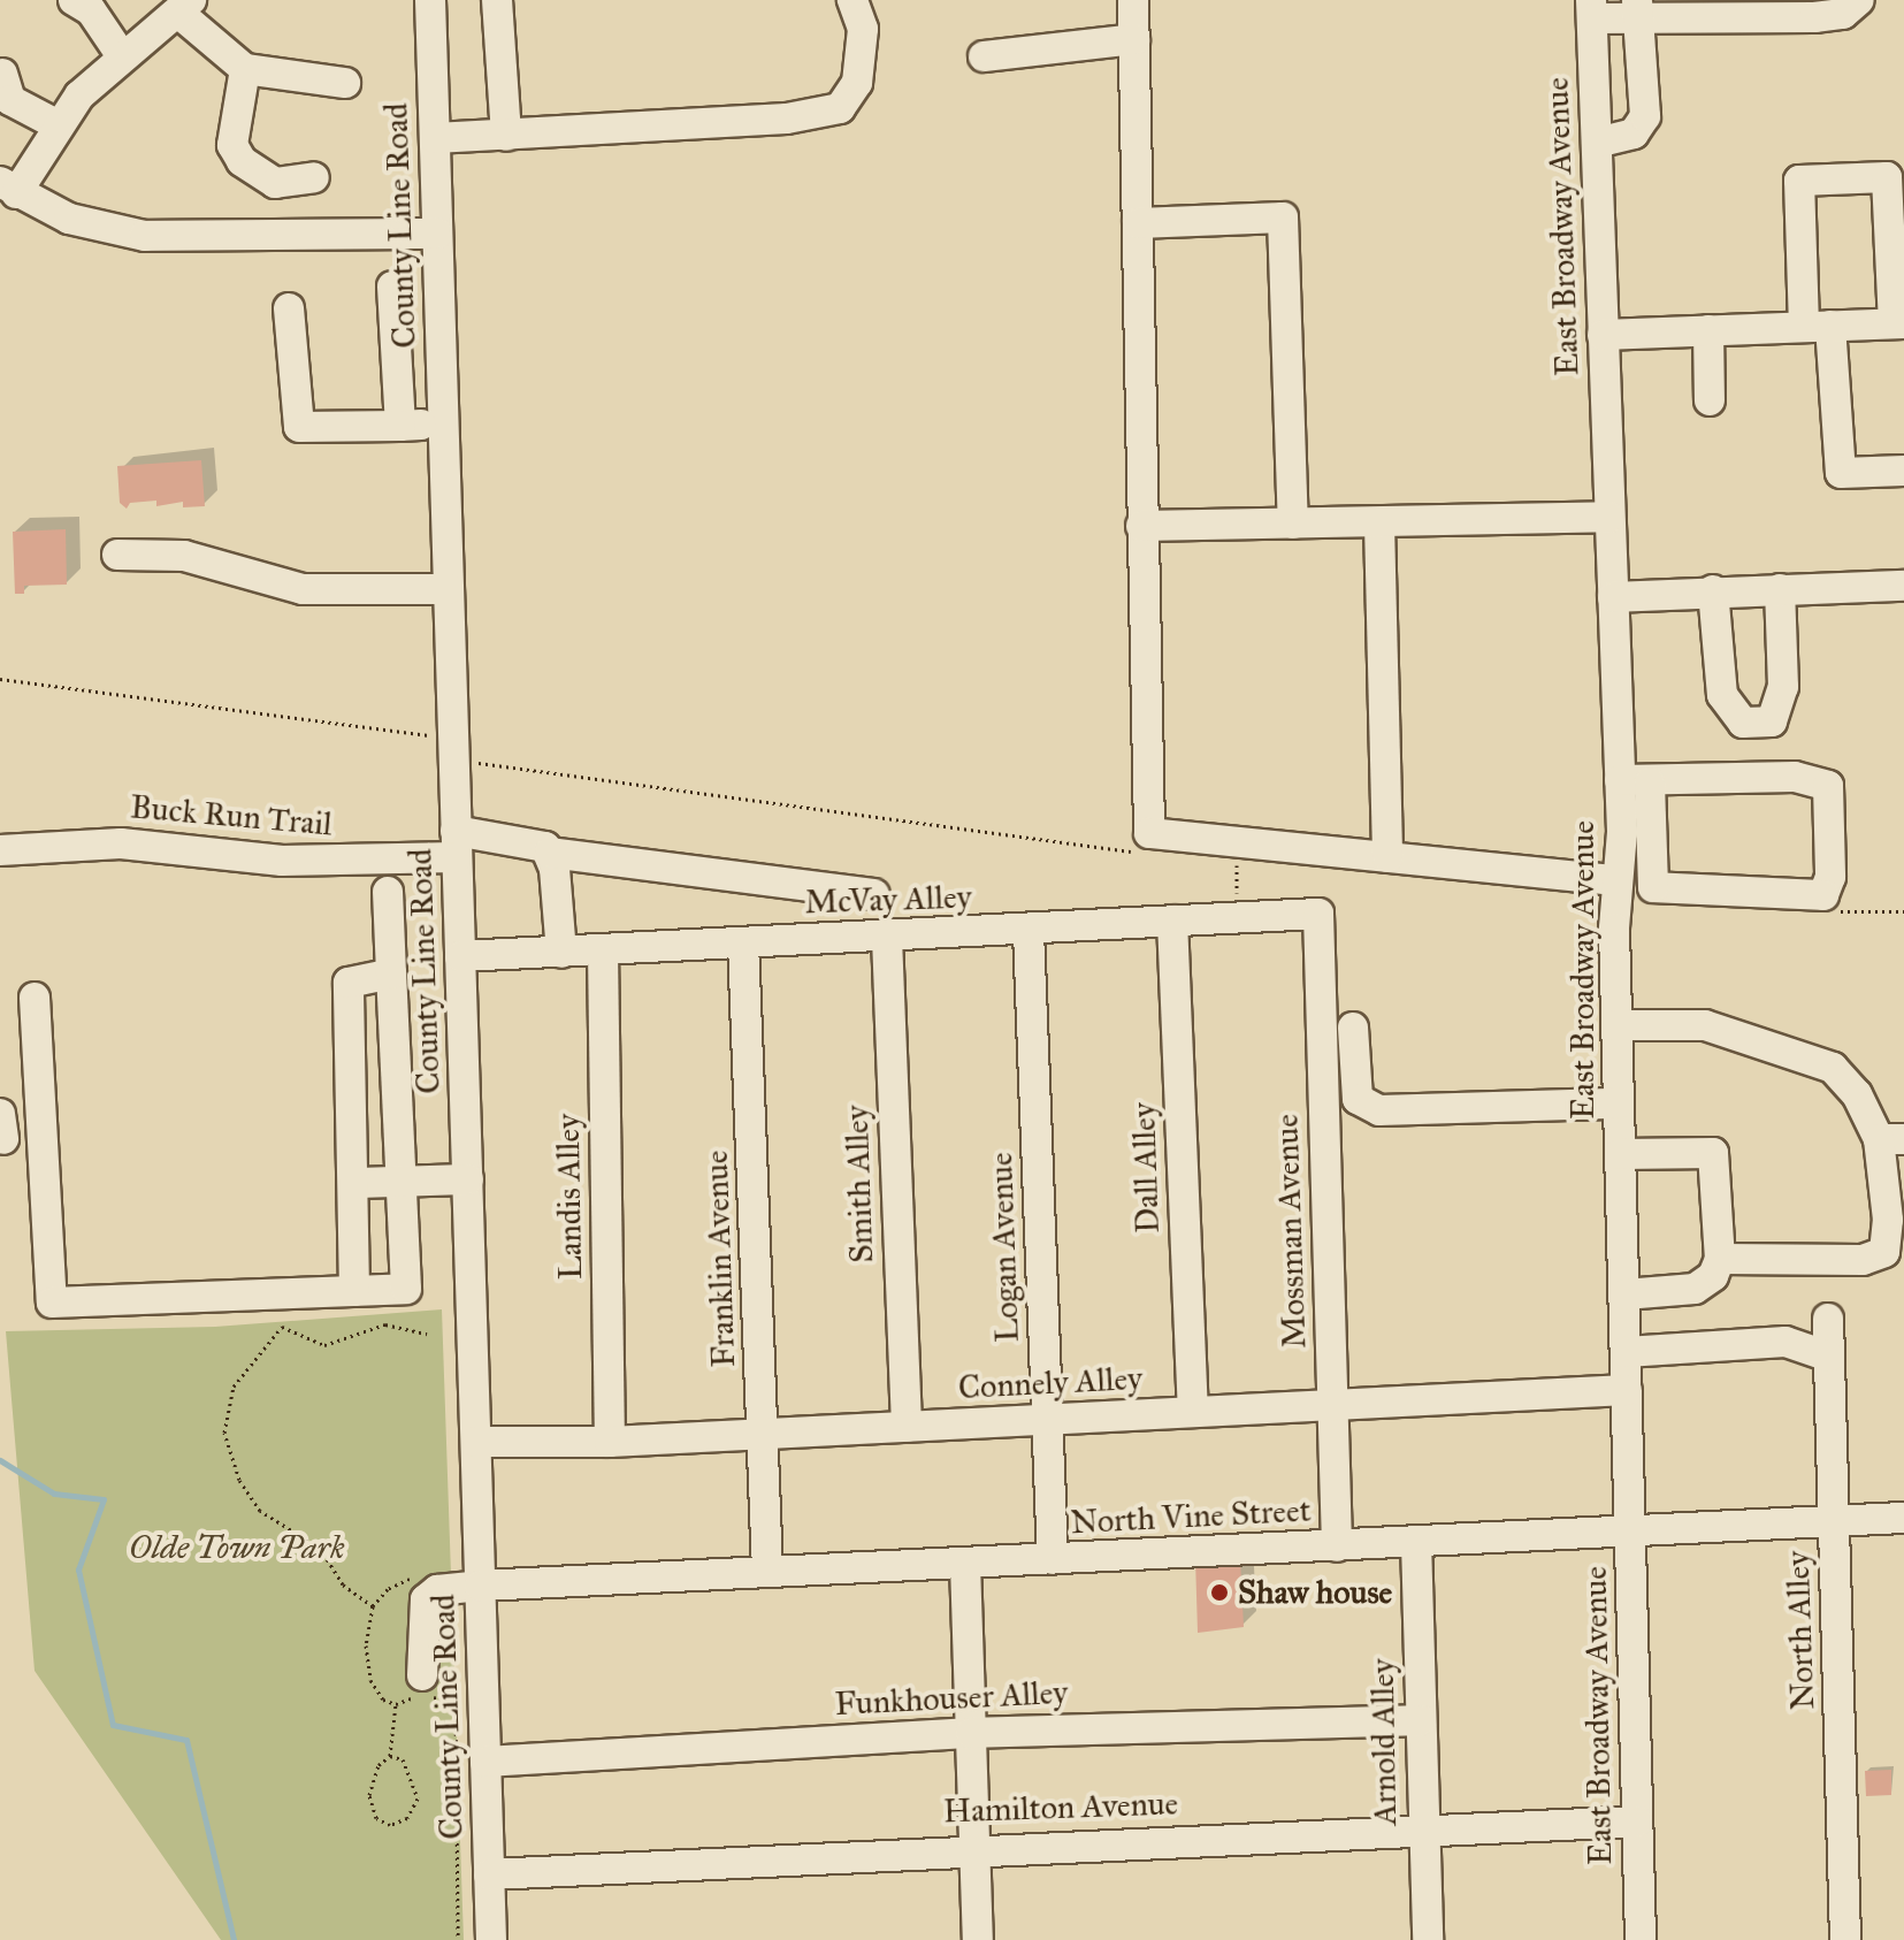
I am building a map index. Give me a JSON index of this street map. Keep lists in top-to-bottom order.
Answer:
{
  "streets": {
    "street": [
      "County Line Road",
      "East Broadway Avenue",
      "Buck Run Trail",
      "McVay Alley",
      "Dall Alley",
      "Smith Alley",
      "Landis Alley",
      "Mossman Avenue",
      "Logan Avenue",
      "Franklin Avenue",
      "Connely Alley",
      "North Vine Street",
      "North Alley",
      "Funkhouser Alley",
      "Arnold Alley",
      "Hamilton Avenue"
    ]
  },
  "crossings": [
    ["County Line Road", "Buck Run Trail"],
    ["County Line Road", "McVay Alley"],
    ["County Line Road", "Connely Alley"],
    ["County Line Road", "North Vine Street"],
    ["County Line Road", "Funkhouser Alley"],
    ["County Line Road", "Hamilton Avenue"],
    ["East Broadway Avenue", "Connely Alley"],
    ["East Broadway Avenue", "North Vine Street"],
    ["East Broadway Avenue", "Hamilton Avenue"],
    ["McVay Alley", "Dall Alley"],
    ["McVay Alley", "Smith Alley"],
    ["McVay Alley", "Landis Alley"],
    ["McVay Alley", "Mossman Avenue"],
    ["McVay Alley", "Logan Avenue"],
    ["McVay Alley", "Franklin Avenue"],
    ["Dall Alley", "Connely Alley"],
    ["Smith Alley", "Connely Alley"],
    ["Landis Alley", "Connely Alley"],
    ["Mossman Avenue", "Connely Alley"],
    ["Mossman Avenue", "North Vine Street"],
    ["Logan Avenue", "Connely Alley"],
    ["Logan Avenue", "North Vine Street"],
    ["Franklin Avenue", "Connely Alley"],
    ["Franklin Avenue", "North Vine Street"],
    ["North Vine Street", "North Alley"],
    ["North Vine Street", "Arnold Alley"],
    ["Funkhouser Alley", "Arnold Alley"],
    ["Arnold Alley", "Hamilton Avenue"]
  ],
  "parks": ["Olde Town Park"],
  "places": ["Shaw house"]
}
